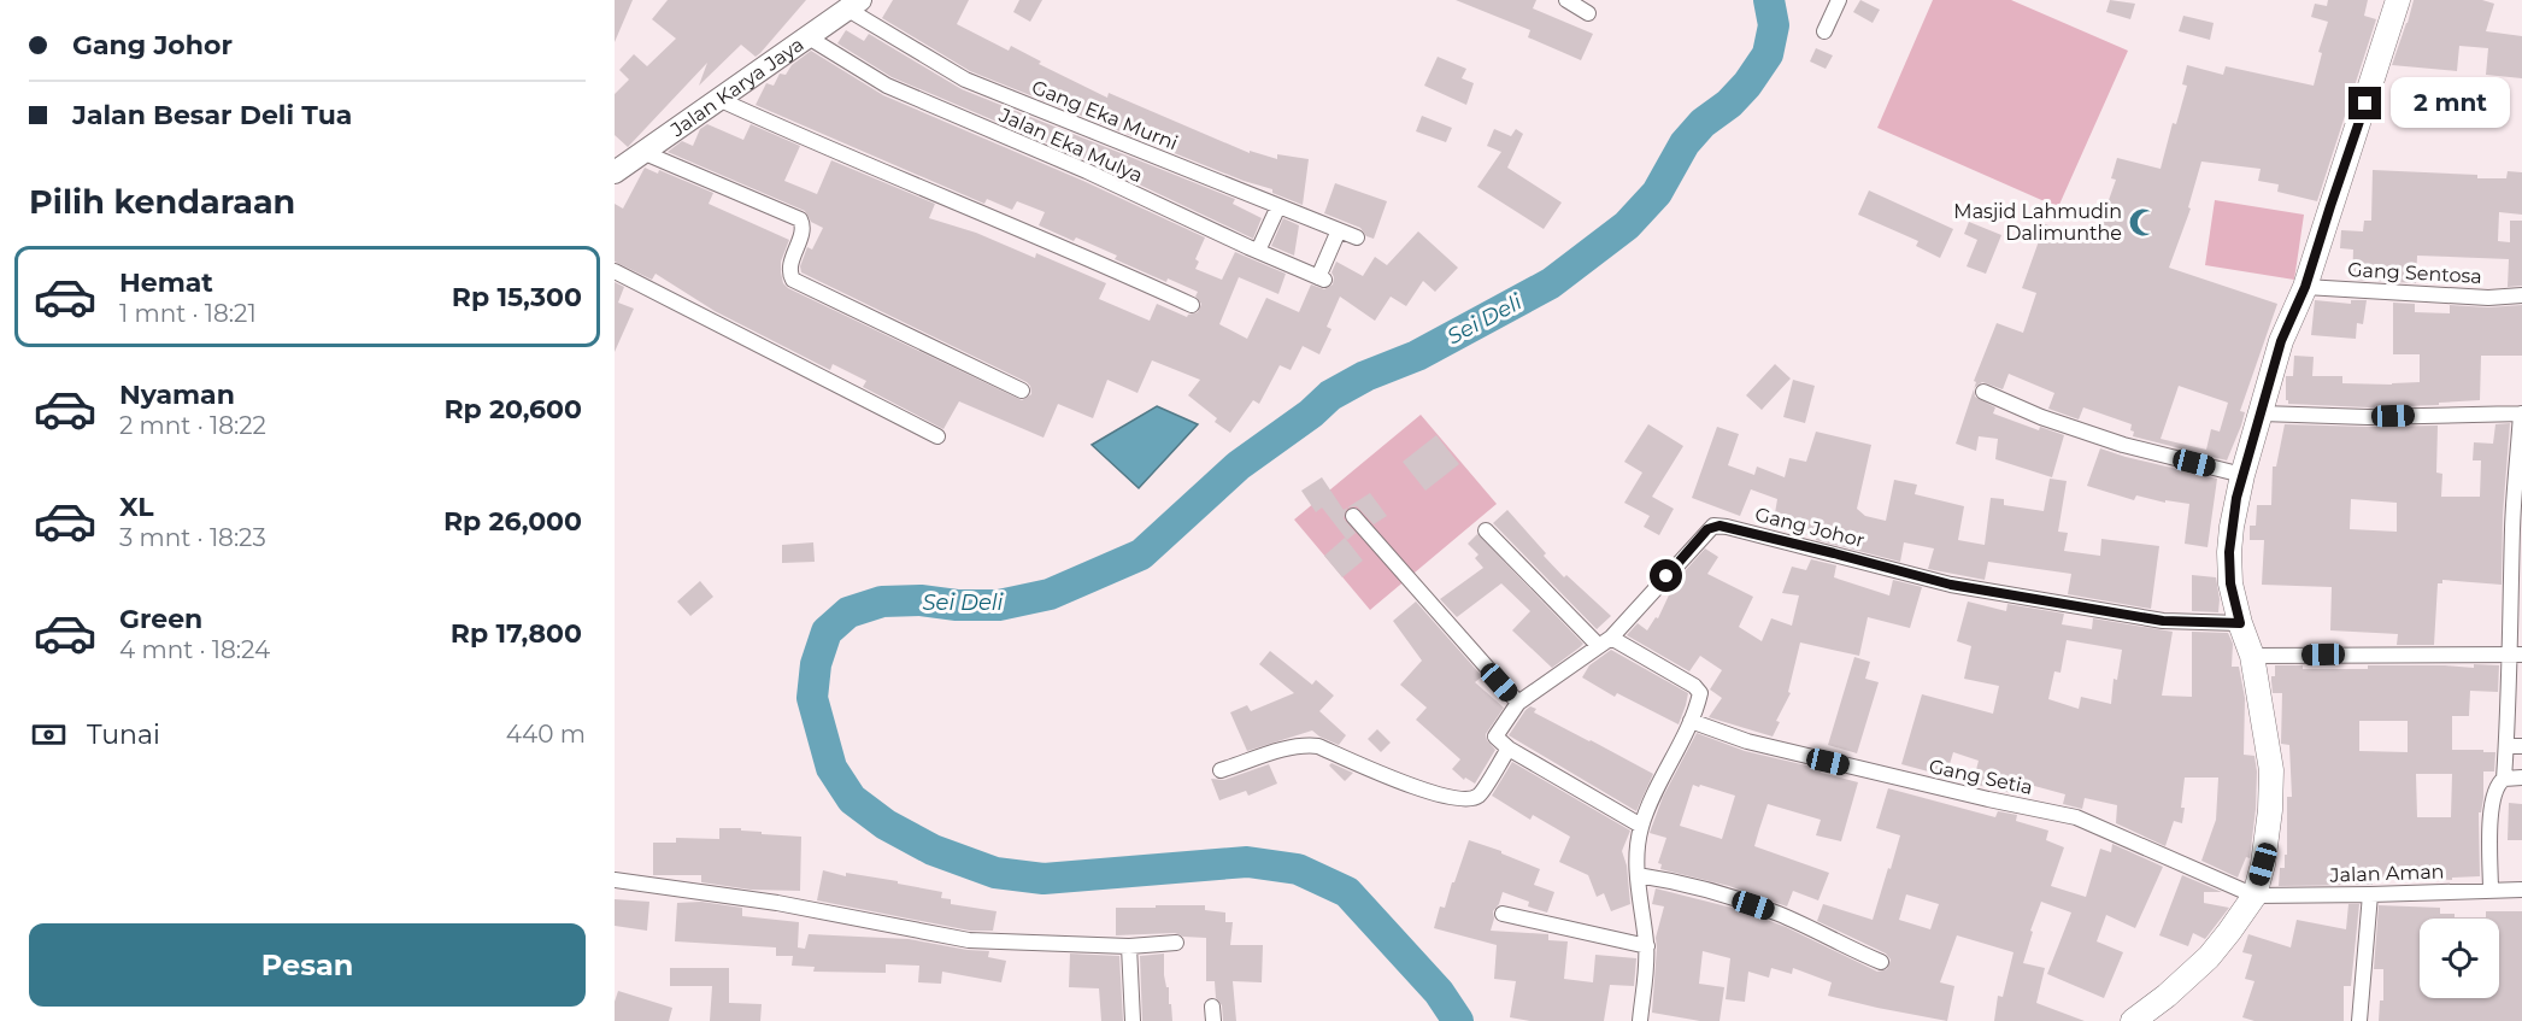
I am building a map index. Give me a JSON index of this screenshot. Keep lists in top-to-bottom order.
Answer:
{
  "streets": {
    "main road": ["Jalan Karya Jaya"],
    "street": [
      "Gang Eka Murni",
      "Jalan Eka Mulya",
      "Gang Sentosa",
      "Gang Johor",
      "Gang Setia",
      "Jalan Aman"
    ]
  },
  "crossings": [
    ["Jalan Karya Jaya", "Gang Eka Murni"],
    ["Jalan Karya Jaya", "Jalan Eka Mulya"],
    ["Gang Eka Murni", "Jalan Eka Mulya"],
    ["Gang Setia", "Jalan Aman"]
  ],
  "water": ["Sei Deli"],
  "places": {
    "mosque": ["Masjid Lahmudin Dalimunthe"]
  },
  "page": {
    "banner": ["Gang Johor", "Jalan Besar Deli Tua"],
    "bubble": "2 mnt",
    "heading": "Pilih kendaraan",
    "list": [
      {
        "name": "Hemat",
        "note": "1 mnt · 18:21",
        "value": "Rp 15,300"
      },
      {
        "name": "Nyaman",
        "note": "2 mnt · 18:22",
        "value": "Rp 20,600"
      },
      {
        "name": "XL",
        "note": "3 mnt · 18:23",
        "value": "Rp 26,000"
      },
      {
        "name": "Green",
        "note": "4 mnt · 18:24",
        "value": "Rp 17,800"
      }
    ],
    "pay": ["Tunai", "440 m"],
    "buttons": "Pesan"
  }
}
